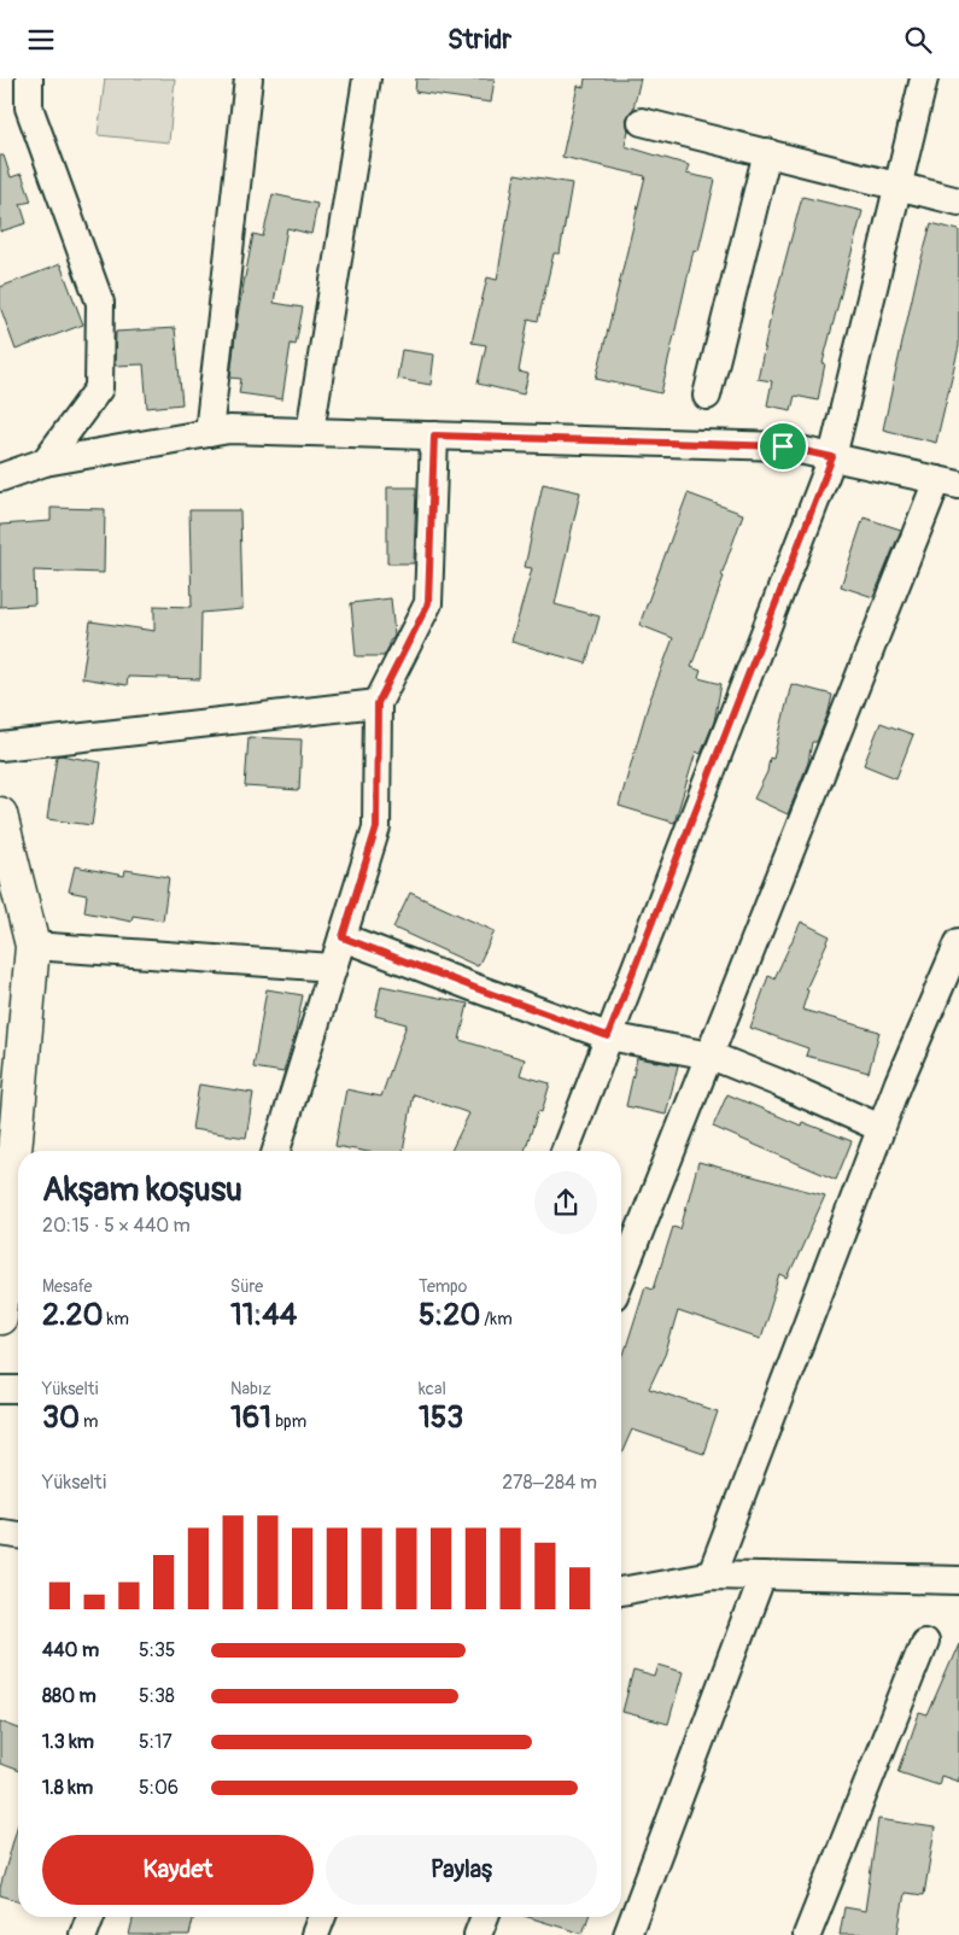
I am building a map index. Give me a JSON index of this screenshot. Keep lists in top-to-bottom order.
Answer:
{
  "page": {
    "header": "Stridr",
    "heading": ["Akşam koşusu", "20:15 · 5 × 440 m"],
    "stats": [
      ["Mesafe", "2.20 km"],
      ["Süre", "11:44"],
      ["Tempo", "5:20 /km"],
      ["Yükselti", "30 m"],
      ["Nabız", "161 bpm"],
      ["kcal", "153"]
    ],
    "chart": ["Yükselti", "278–284 m"],
    "list": [
      {
        "name": "440 m",
        "note": "5:35"
      },
      {
        "name": "880 m",
        "note": "5:38"
      },
      {
        "name": "1.3 km",
        "note": "5:17"
      },
      {
        "name": "1.8 km",
        "note": "5:06"
      }
    ],
    "buttons": ["Kaydet", "Paylaş"]
  }
}
